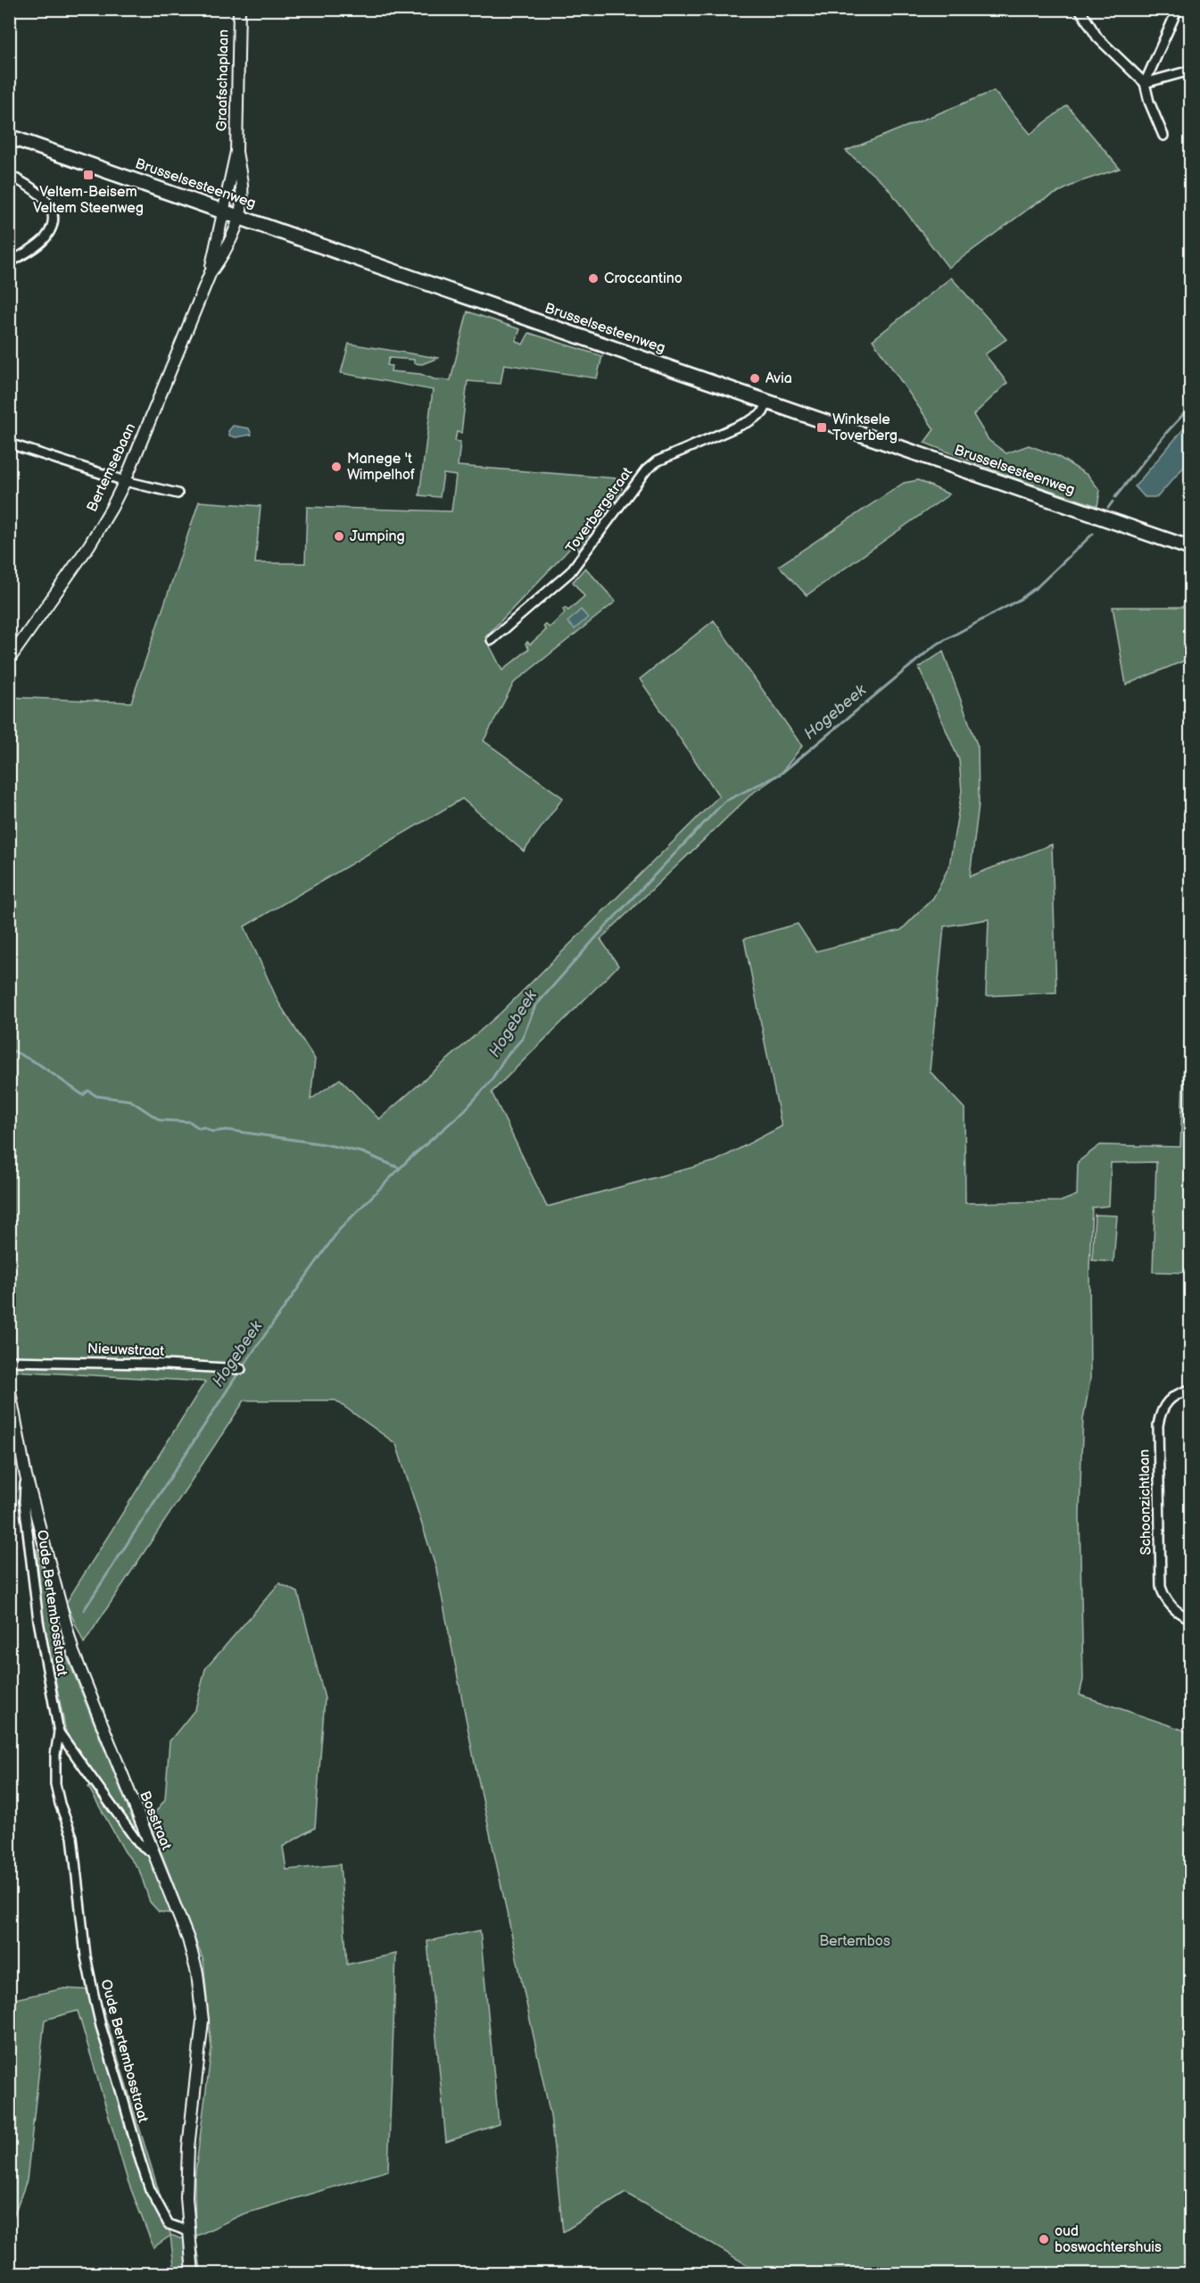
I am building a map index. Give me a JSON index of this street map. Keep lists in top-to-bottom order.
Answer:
{
  "streets": {
    "main road": ["Brusselsesteenweg"],
    "street": [
      "Graafschaplaan",
      "Bertemsebaan",
      "Toverbergstraat",
      "Nieuwstraat",
      "Schoonzichtlaan",
      "Oude Bertembosstraat",
      "Bosstraat"
    ]
  },
  "crossings": [
    ["Graafschaplaan", "Brusselsesteenweg"],
    ["Graafschaplaan", "Bertemsebaan"],
    ["Brusselsesteenweg", "Bertemsebaan"],
    ["Brusselsesteenweg", "Toverbergstraat"],
    ["Oude Bertembosstraat", "Bosstraat"]
  ],
  "water": ["Hogebeek"],
  "parks": ["Bertembos"],
  "places": {
    "transit": ["Veltem-Beisem Veltem Steenweg", "Winksele Toverberg"],
    "other": [
      "Croccantino",
      "Avia",
      "Manege 't Wimpelhof",
      "Jumping",
      "oud boswachtershuis"
    ]
  }
}
